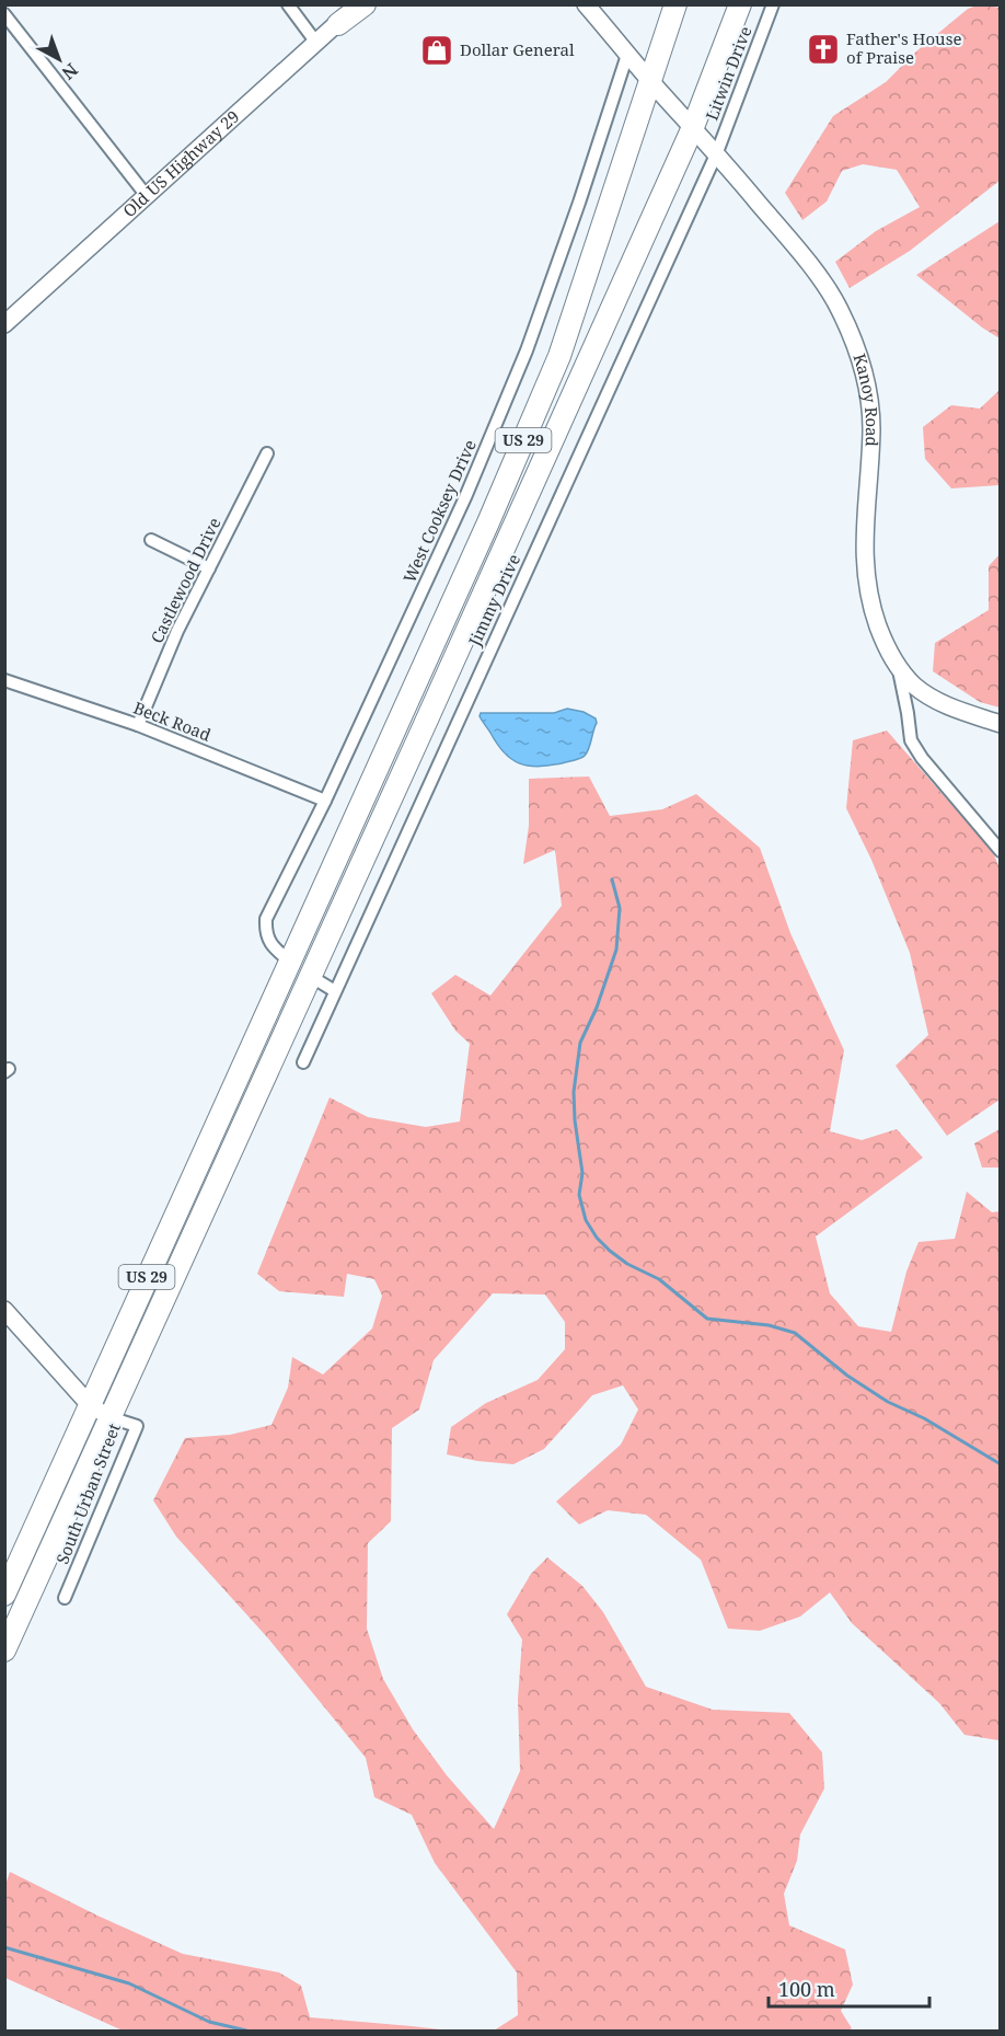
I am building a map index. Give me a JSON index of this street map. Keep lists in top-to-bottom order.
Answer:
{
  "streets": {
    "highway": ["US 29"],
    "street": [
      "Litwin Drive",
      "Old US Highway 29",
      "Kanoy Road",
      "West Cooksey Drive",
      "Castlewood Drive",
      "Jimmy Drive",
      "Beck Road",
      "South Urban Street"
    ]
  },
  "crossings": [
    ["Litwin Drive", "Kanoy Road"],
    ["Litwin Drive", "Jimmy Drive"],
    ["Kanoy Road", "US 29"],
    ["Kanoy Road", "West Cooksey Drive"],
    ["Kanoy Road", "Jimmy Drive"],
    ["US 29", "West Cooksey Drive"],
    ["US 29", "South Urban Street"],
    ["West Cooksey Drive", "Beck Road"],
    ["Castlewood Drive", "Beck Road"]
  ],
  "places": {
    "church": ["Father's House of Praise"],
    "shop": ["Dollar General"]
  },
  "scale_bar": "100 m",
  "north": "bottom right"
}
